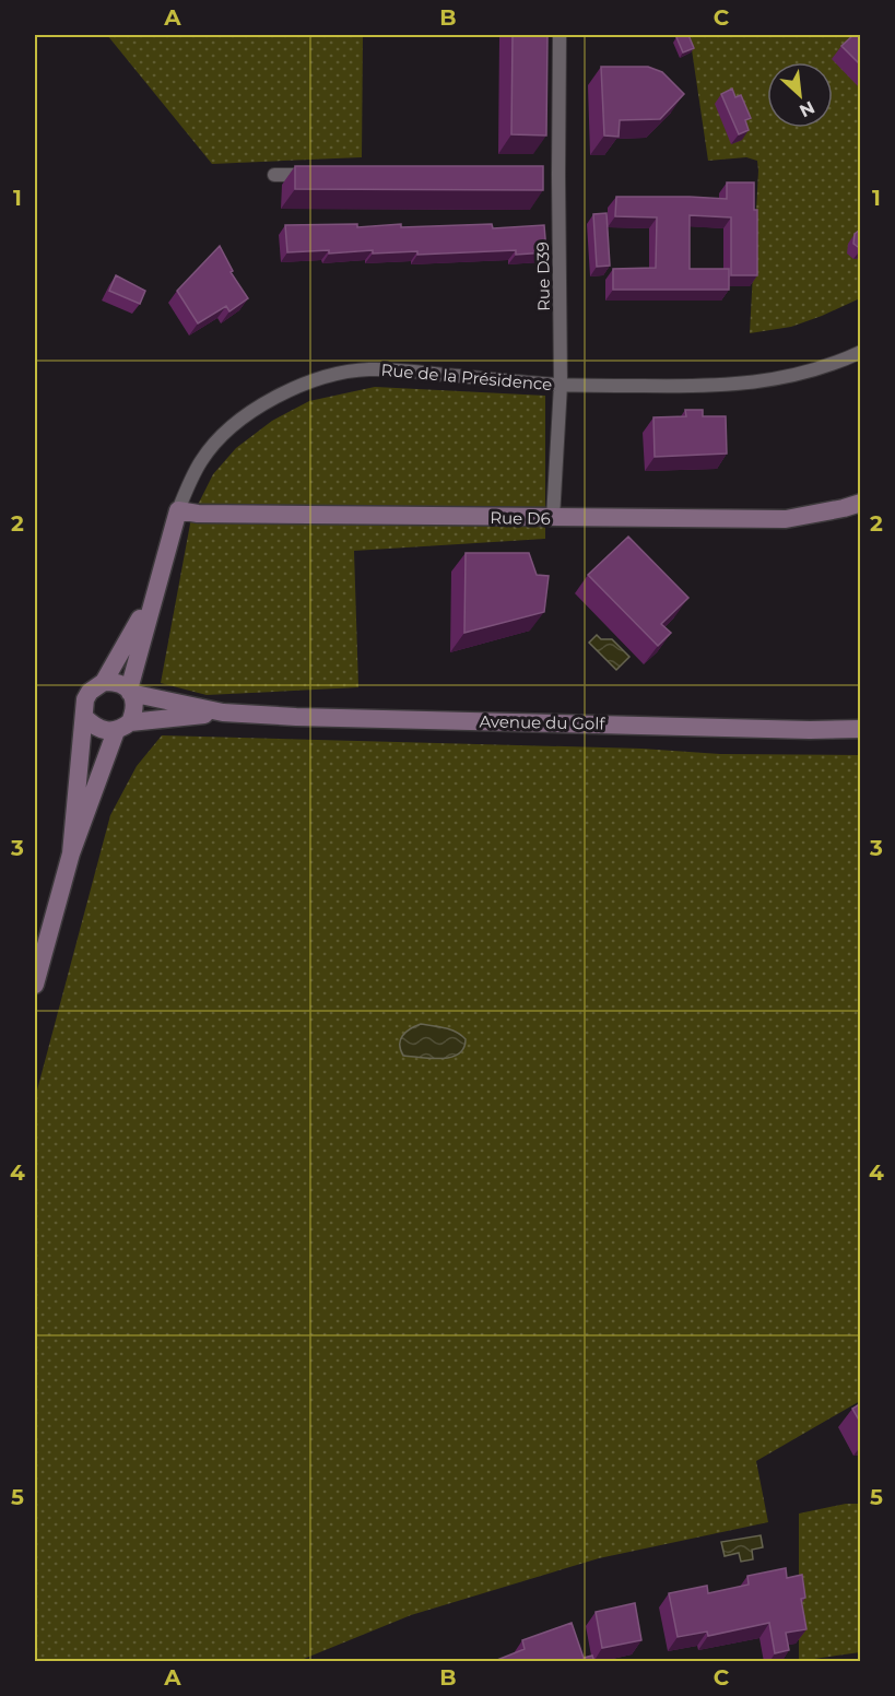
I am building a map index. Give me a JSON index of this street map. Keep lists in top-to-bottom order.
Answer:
{
  "streets": {
    "main road": ["Rue de la Présidence", "Rue D6", "Avenue du Golf"],
    "street": ["Rue D39"]
  },
  "crossings": [
    ["Rue D39", "Rue de la Présidence"],
    ["Rue D39", "Rue D6"],
    ["Rue de la Présidence", "Rue D6"],
    ["Rue de la Présidence", "Avenue du Golf"]
  ],
  "north": "bottom right",
  "grid": {
    "columns": ["A", "B", "C"],
    "rows": [
      "1",
      "2",
      "3",
      "4",
      "5"
    ]
  }
}
